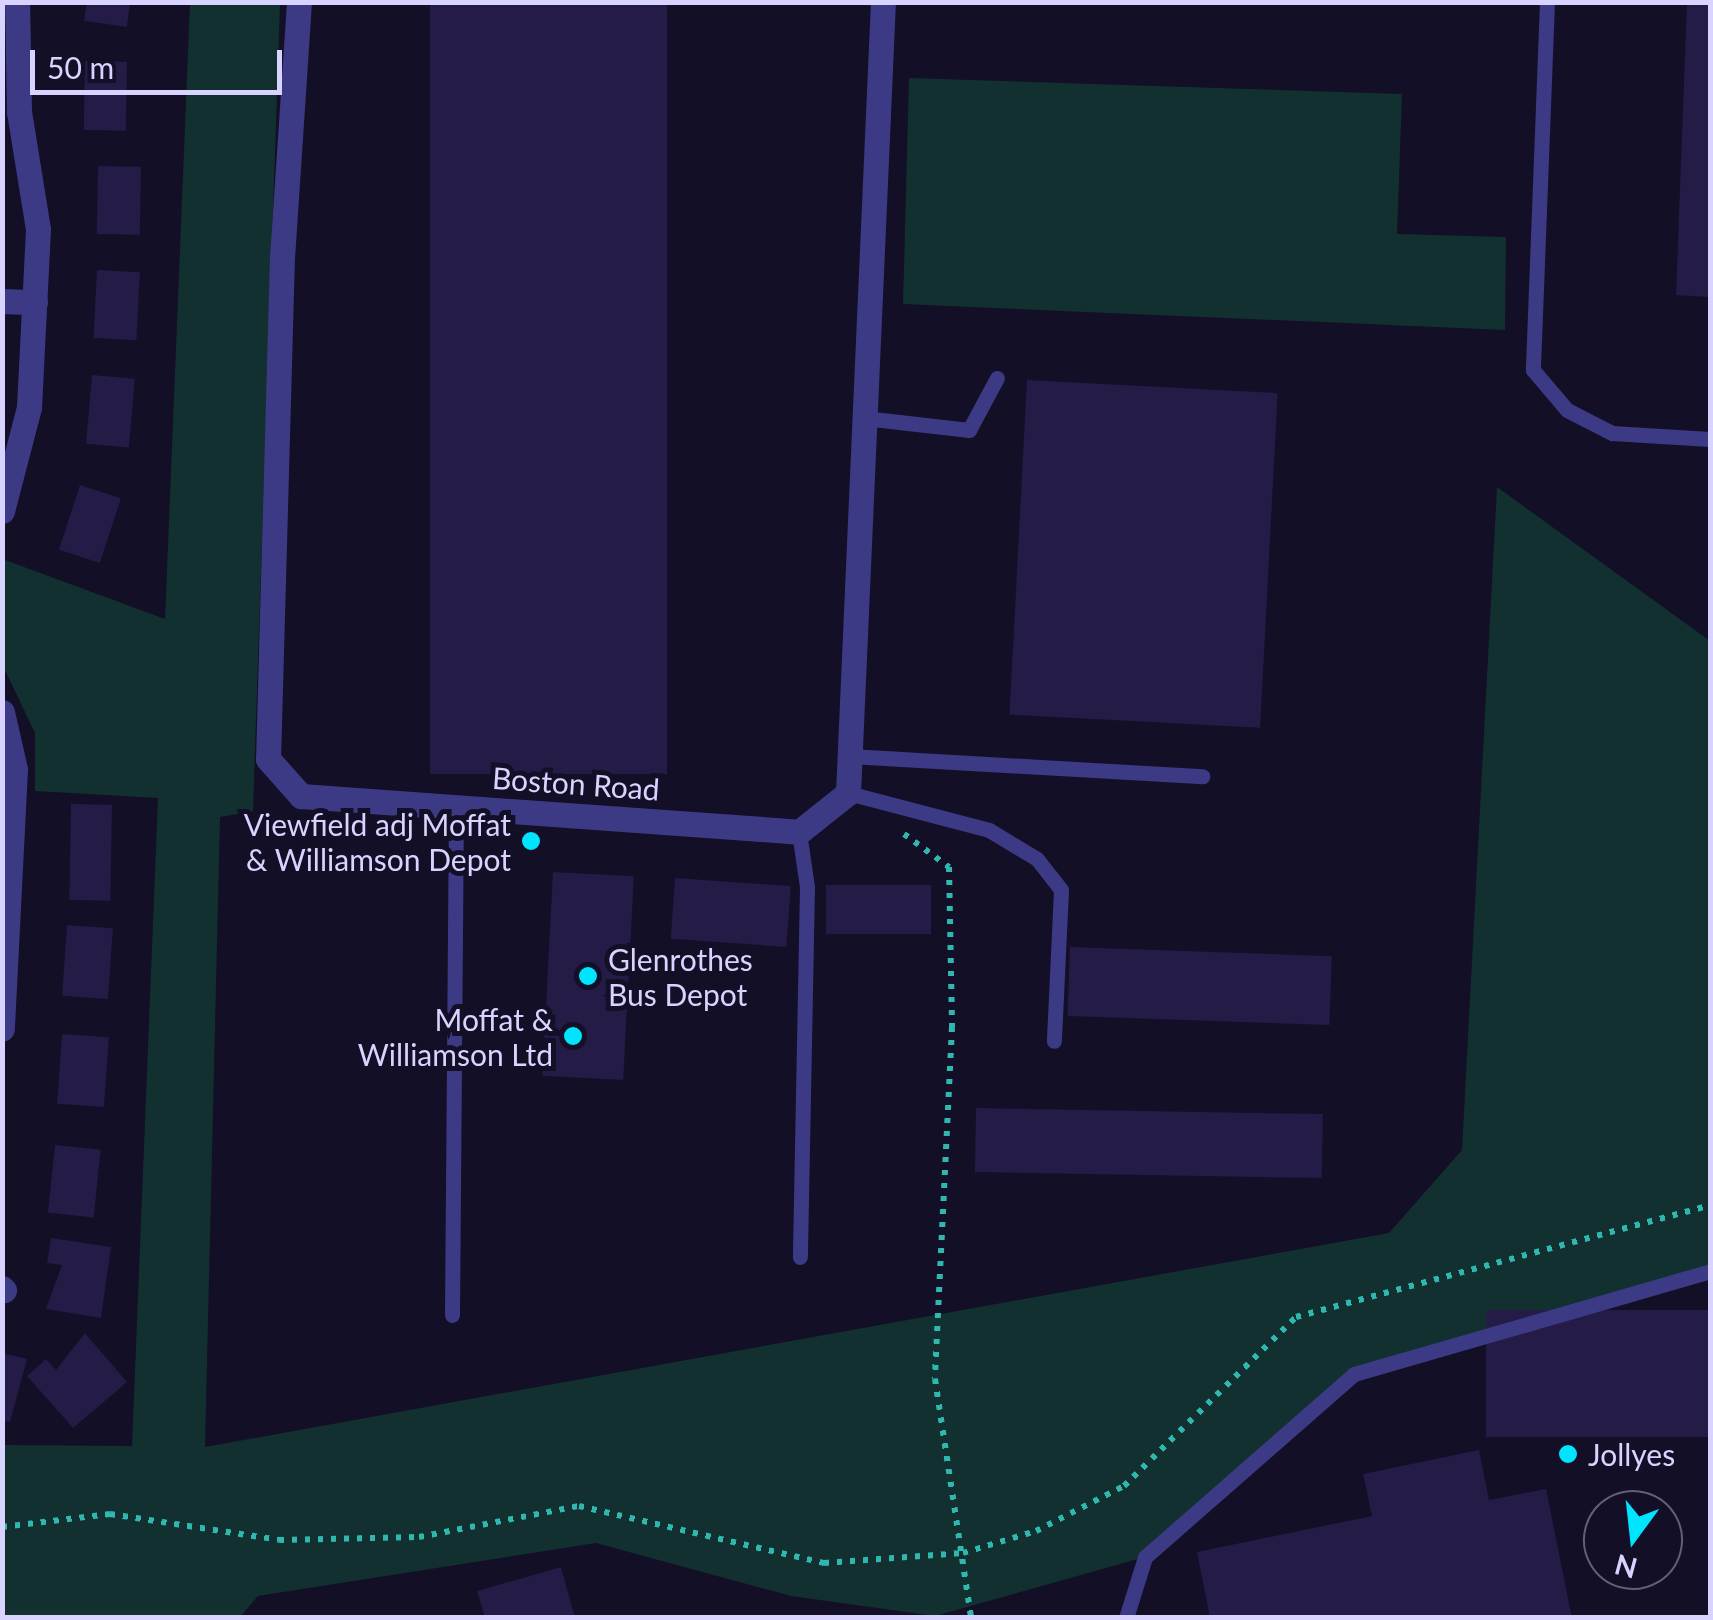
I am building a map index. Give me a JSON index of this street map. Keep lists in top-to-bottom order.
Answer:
{
  "streets": {
    "street": ["Boston Road"]
  },
  "places": [
    "Viewfield adj Moffat & Williamson Depot",
    "Glenrothes Bus Depot",
    "Moffat & Williamson Ltd",
    "Jollyes"
  ],
  "scale_bar": "50 m",
  "north": "bottom"
}
